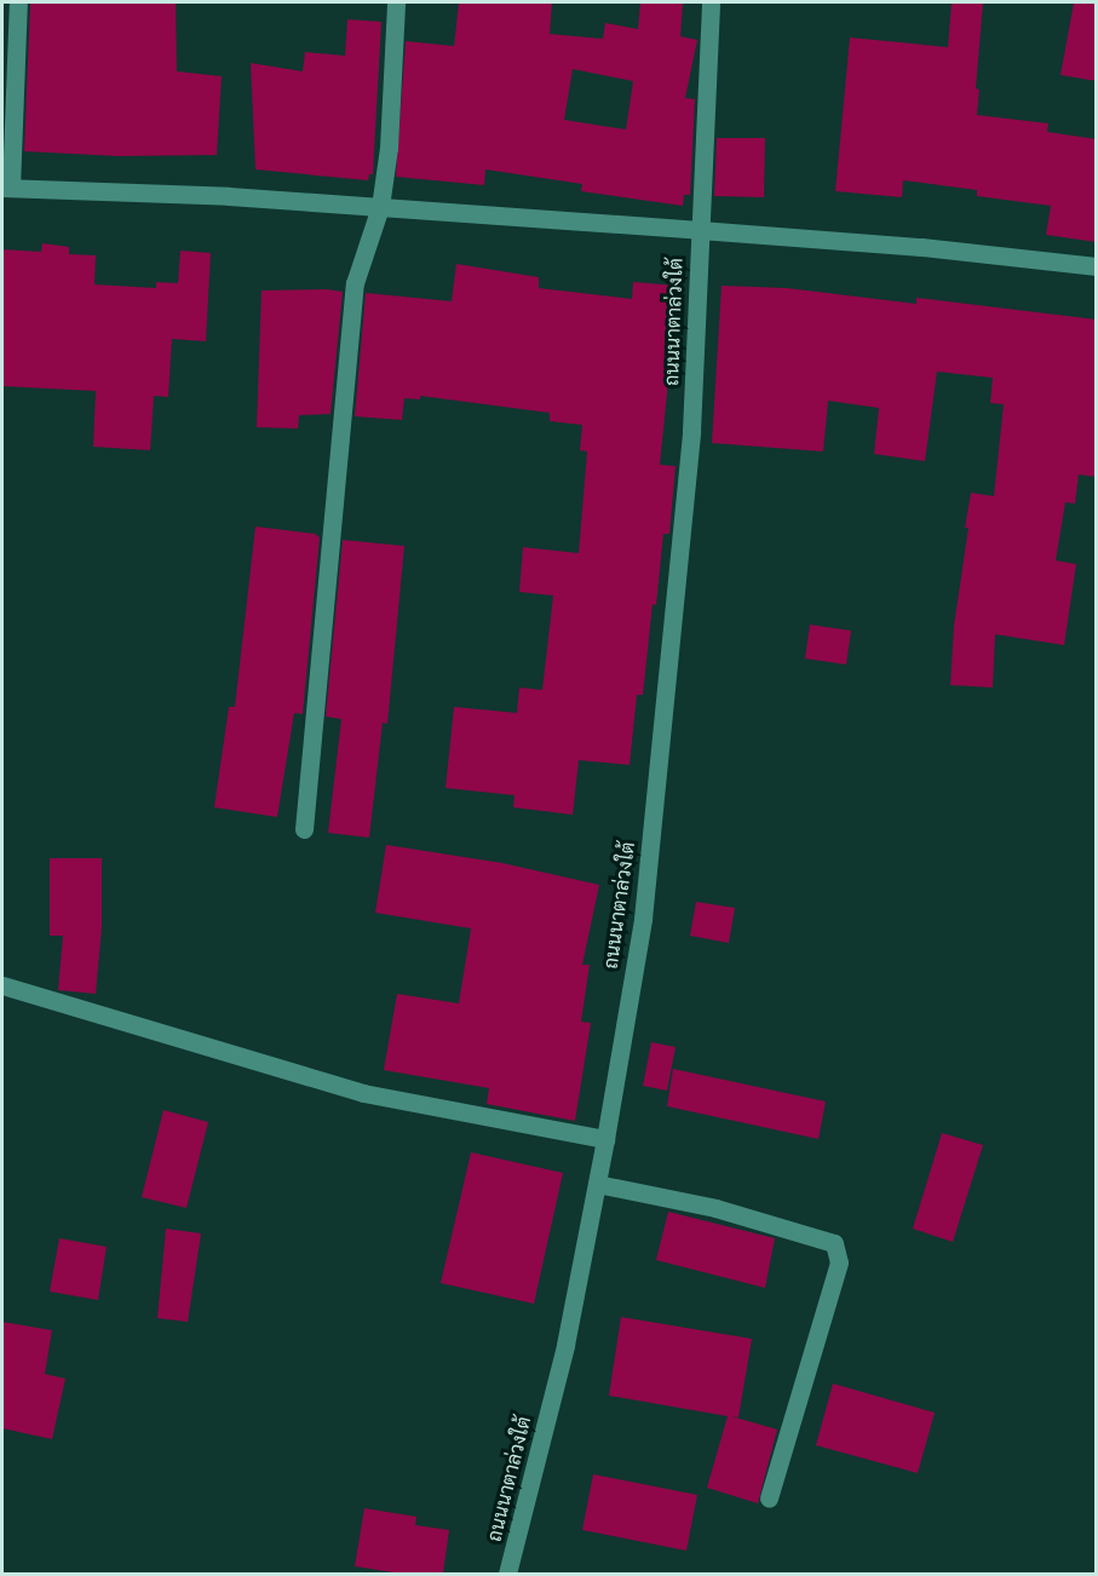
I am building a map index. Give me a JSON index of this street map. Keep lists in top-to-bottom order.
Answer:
{
  "streets": {
    "street": ["ถนนนาตาล่วงใต้"]
  }
}
